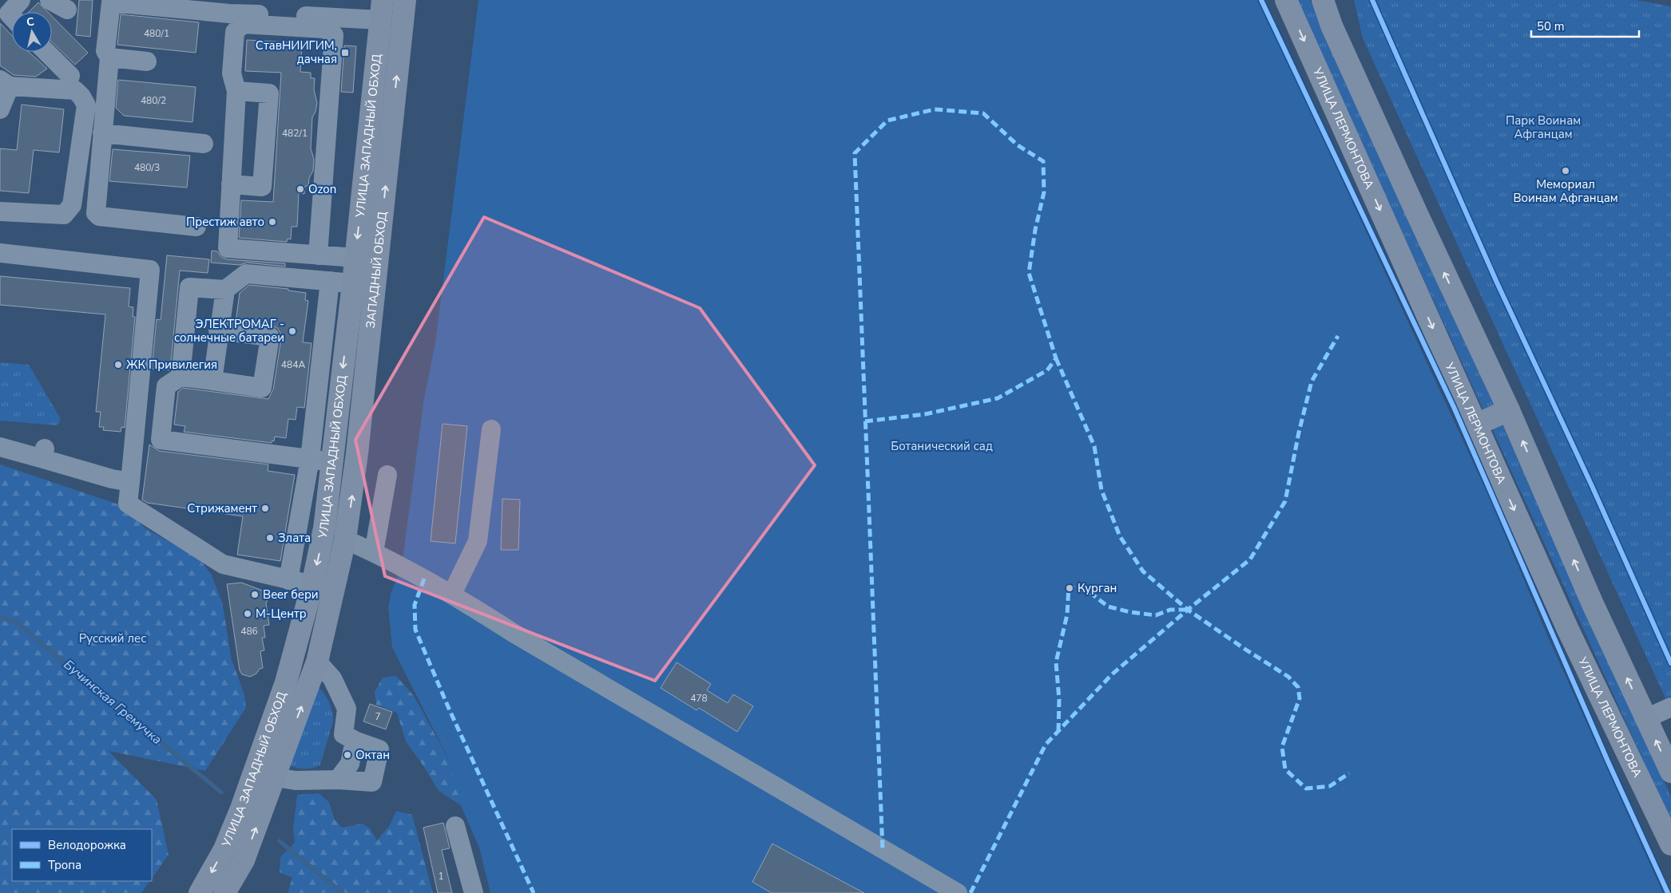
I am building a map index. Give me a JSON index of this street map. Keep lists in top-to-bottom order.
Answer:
{
  "streets": {
    "main road": ["УЛИЦА ЛЕРМОНТОВА", "УЛИЦА ЗАПАДНЫЙ ОБХОД", "ЗАПАДНЫЙ ОБХОД"]
  },
  "crossings": [
    ["УЛИЦА ЗАПАДНЫЙ ОБХОД", "ЗАПАДНЫЙ ОБХОД"]
  ],
  "one_way": ["ЗАПАДНЫЙ ОБХОД"],
  "water": ["Бучинская Гремучка"],
  "parks": ["Парк Воинам Афганцам", "Ботанический сад", "Русский лес"],
  "places": {
    "transit": ["СтавНИИГИМ, дачная"],
    "other": [
      "Мемориал Воинам Афганцам",
      "Ozon",
      "Престиж авто",
      "ЭЛЕКТРОМАГ - солнечные батареи",
      "ЖК Привилегия",
      "Стрижамент",
      "Злата",
      "Курган",
      "Beer бери",
      "М-Центр",
      "Октан"
    ]
  },
  "house_numbers": [
    "480/1",
    "480/2",
    "482/1",
    "480/3",
    "484А",
    "486",
    "478",
    "7",
    "1"
  ],
  "legend": ["Велодорожка", "Тропа"],
  "scale_bar": "50 m",
  "north": "top"
}
